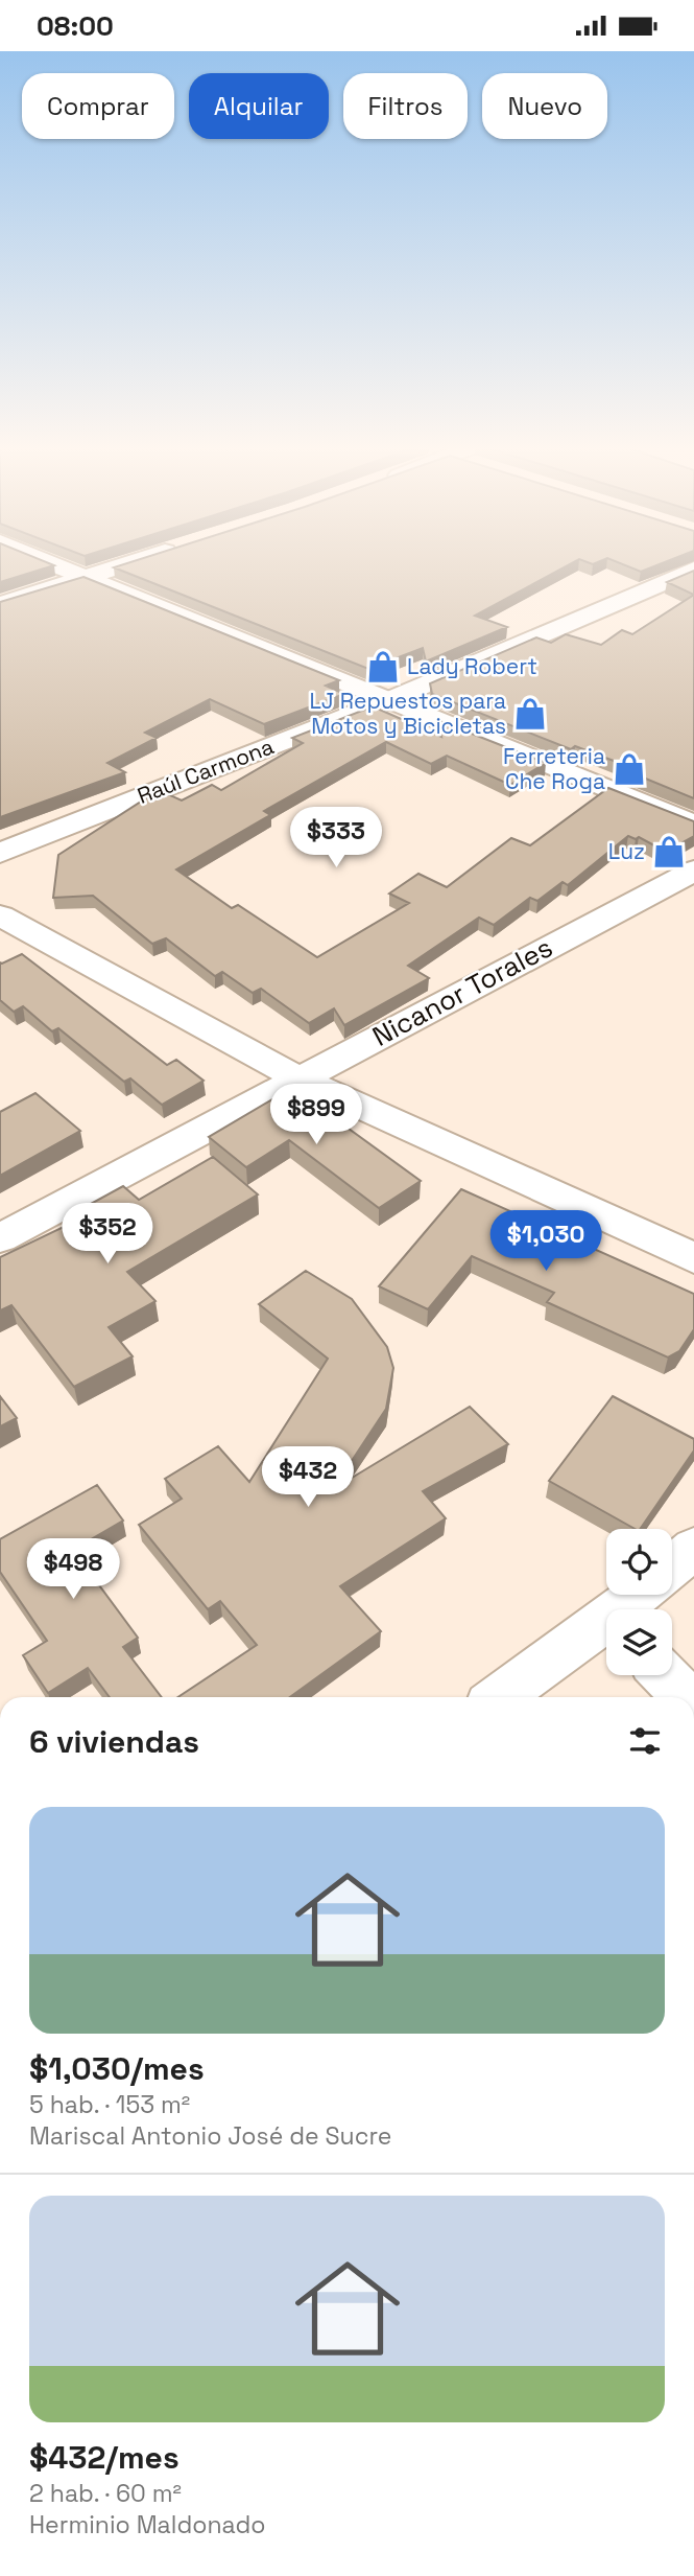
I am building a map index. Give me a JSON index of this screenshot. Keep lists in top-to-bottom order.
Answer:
{
  "streets": {
    "street": ["Raúl Carmona", "Nicanor Torales"]
  },
  "places": {
    "shop": [
      "Lady Robert",
      "LJ Repuestos para Motos y Bicicletas",
      "Ferreteria Che Roga",
      "Luz"
    ]
  },
  "page": {
    "status": "08:00",
    "chip": [
      "Comprar",
      "Alquilar",
      "Filtros",
      "Nuevo"
    ],
    "price": [
      "$333",
      "$899",
      "$352",
      "$1,030",
      "$432",
      "$498"
    ],
    "heading": "6 viviendas",
    "list": [
      {
        "name": "$1,030/mes",
        "note": "5 hab. · 153 m² · Mariscal Antonio José de Sucre"
      },
      {
        "name": "$432/mes",
        "note": "2 hab. · 60 m² · Herminio Maldonado"
      }
    ]
  }
}
